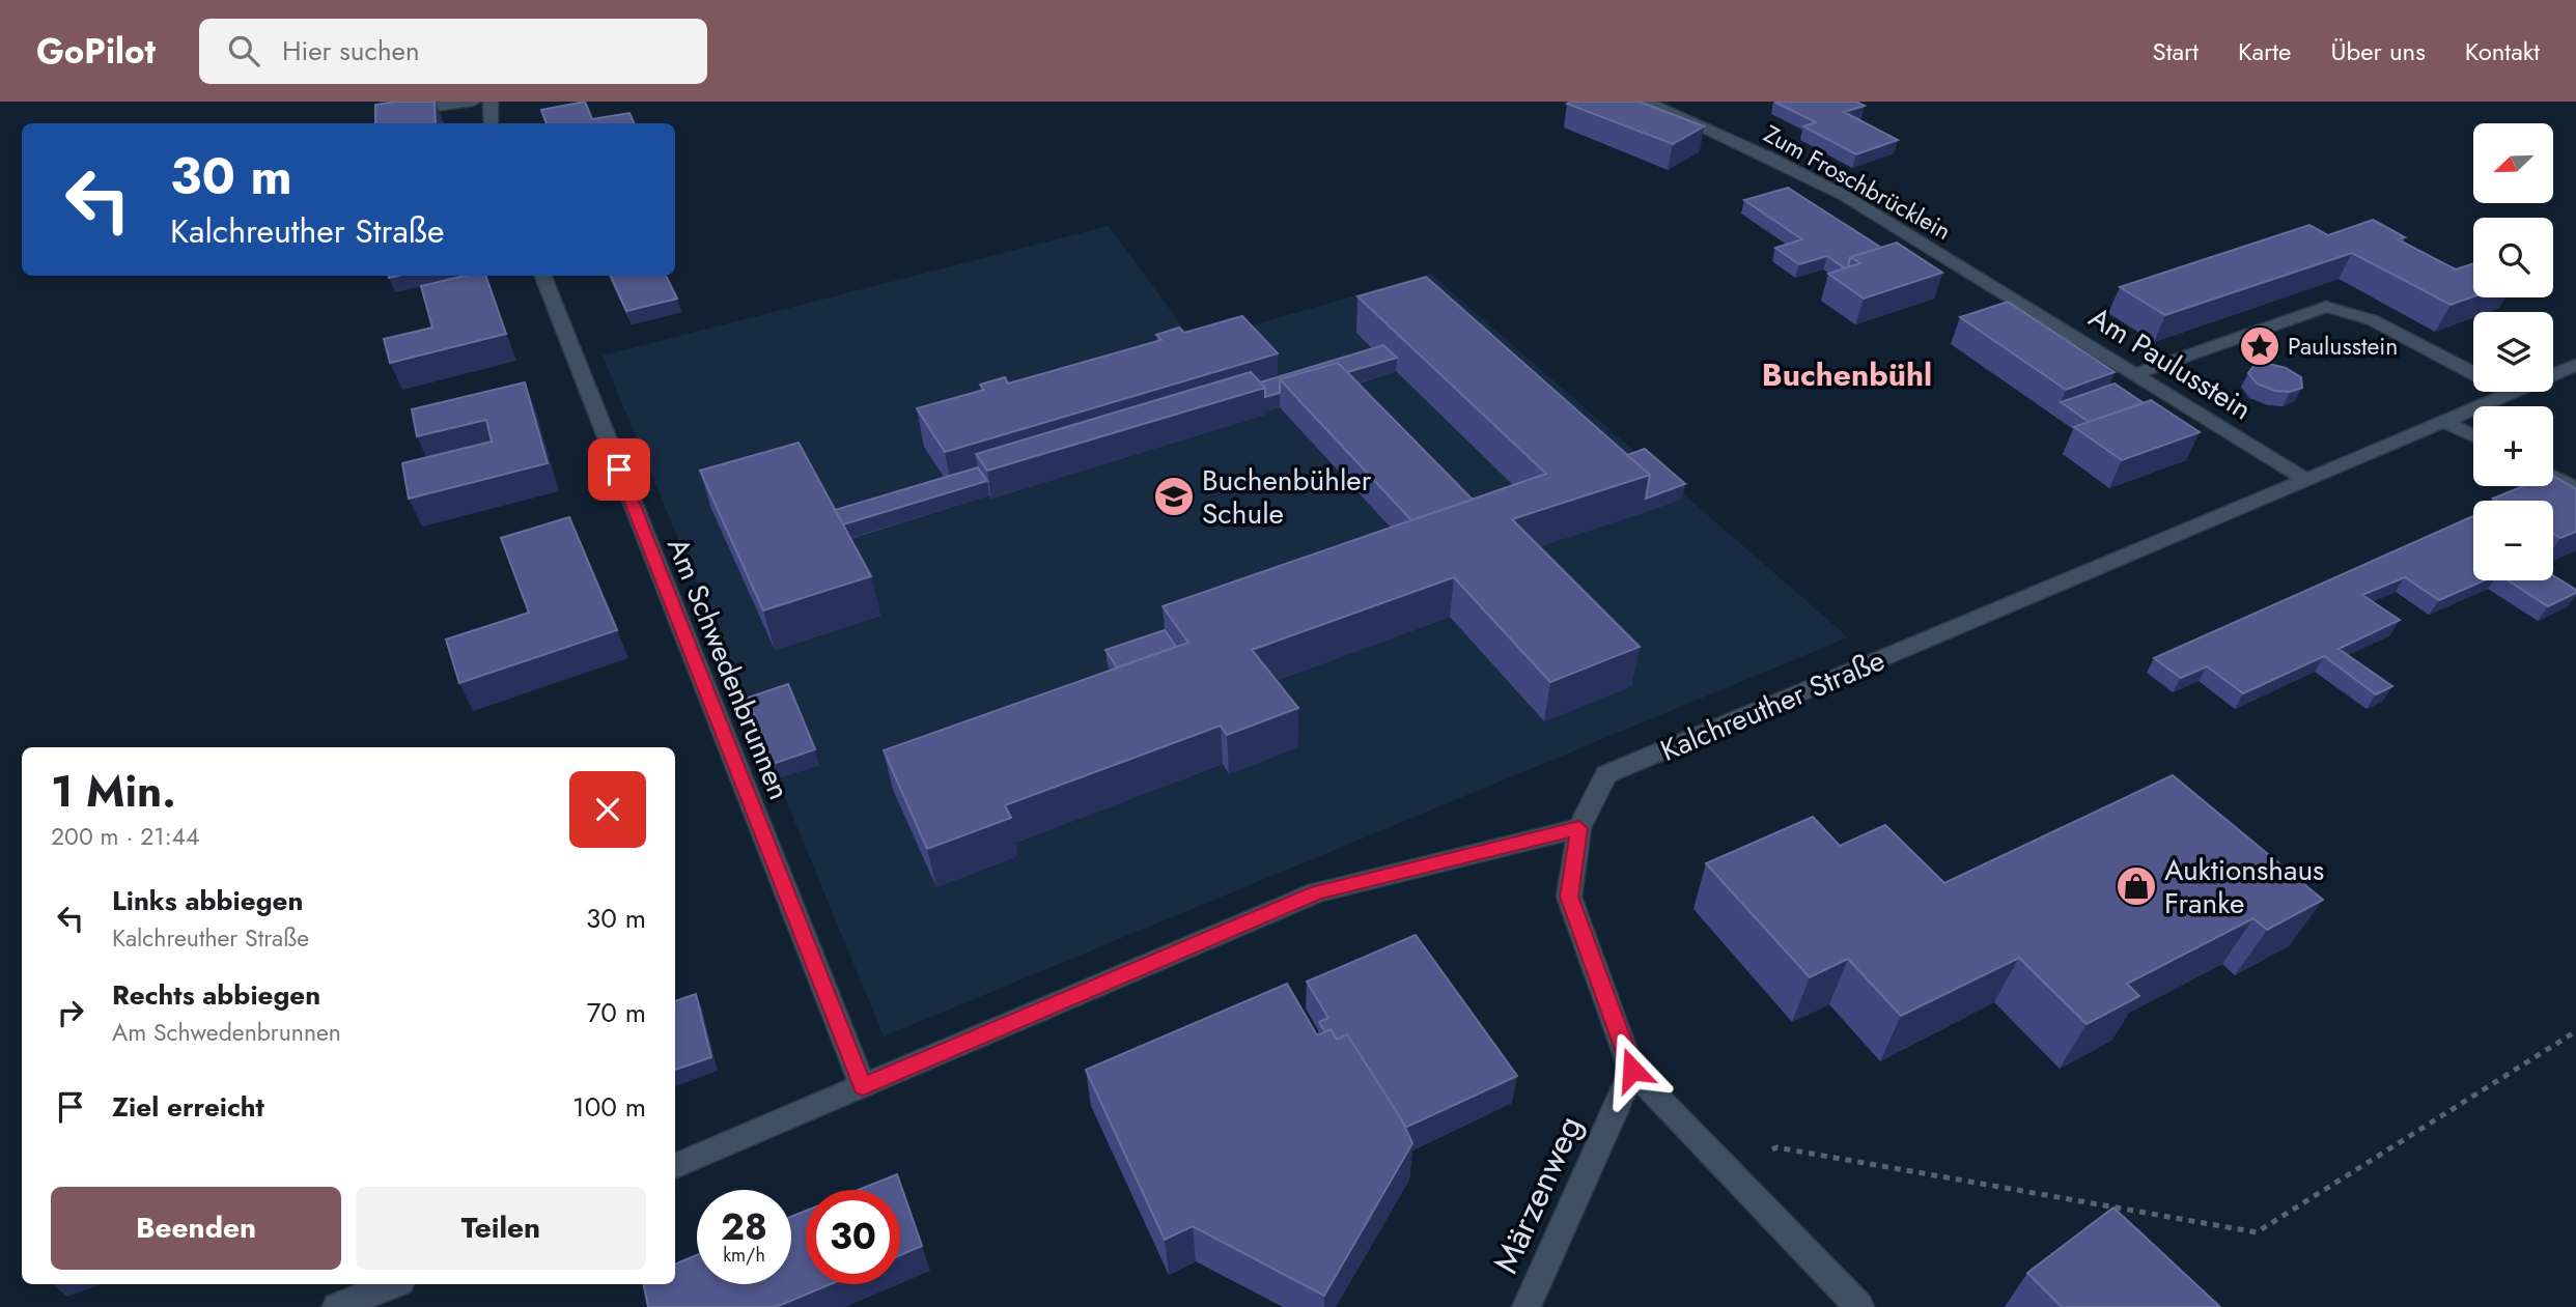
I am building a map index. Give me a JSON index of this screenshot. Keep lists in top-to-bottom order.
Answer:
{
  "streets": {
    "street": [
      "Zum Froschbrücklein",
      "Am Paulusstein",
      "Am Schwedenbrunnen",
      "Kalchreuther Straße",
      "Märzenweg"
    ]
  },
  "crossings": [
    ["Zum Froschbrücklein", "Am Paulusstein"],
    ["Am Paulusstein", "Kalchreuther Straße"],
    ["Kalchreuther Straße", "Märzenweg"]
  ],
  "districts": ["Buchenbühl"],
  "places": {
    "place": ["Paulusstein"],
    "school or university": ["Buchenbühler Schule"],
    "shop": ["Auktionshaus Franke"]
  },
  "north": "bottom left",
  "page": {
    "header": "GoPilot",
    "search": "Hier suchen",
    "nav": [
      "Start",
      "Karte",
      "Über uns",
      "Kontakt"
    ],
    "map_buttons": ["+", "−"],
    "turn": ["30 m", "Kalchreuther Straße"],
    "heading": ["1 Min.", "200 m · 21:44"],
    "list": [
      {
        "name": "Links abbiegen",
        "note": "Kalchreuther Straße",
        "value": "30 m"
      },
      {
        "name": "Rechts abbiegen",
        "note": "Am Schwedenbrunnen",
        "value": "70 m"
      },
      {
        "name": "Ziel erreicht",
        "value": "100 m"
      }
    ],
    "buttons": ["Beenden", "Teilen"],
    "speed": "28 km/h",
    "limit": "30"
  }
}
